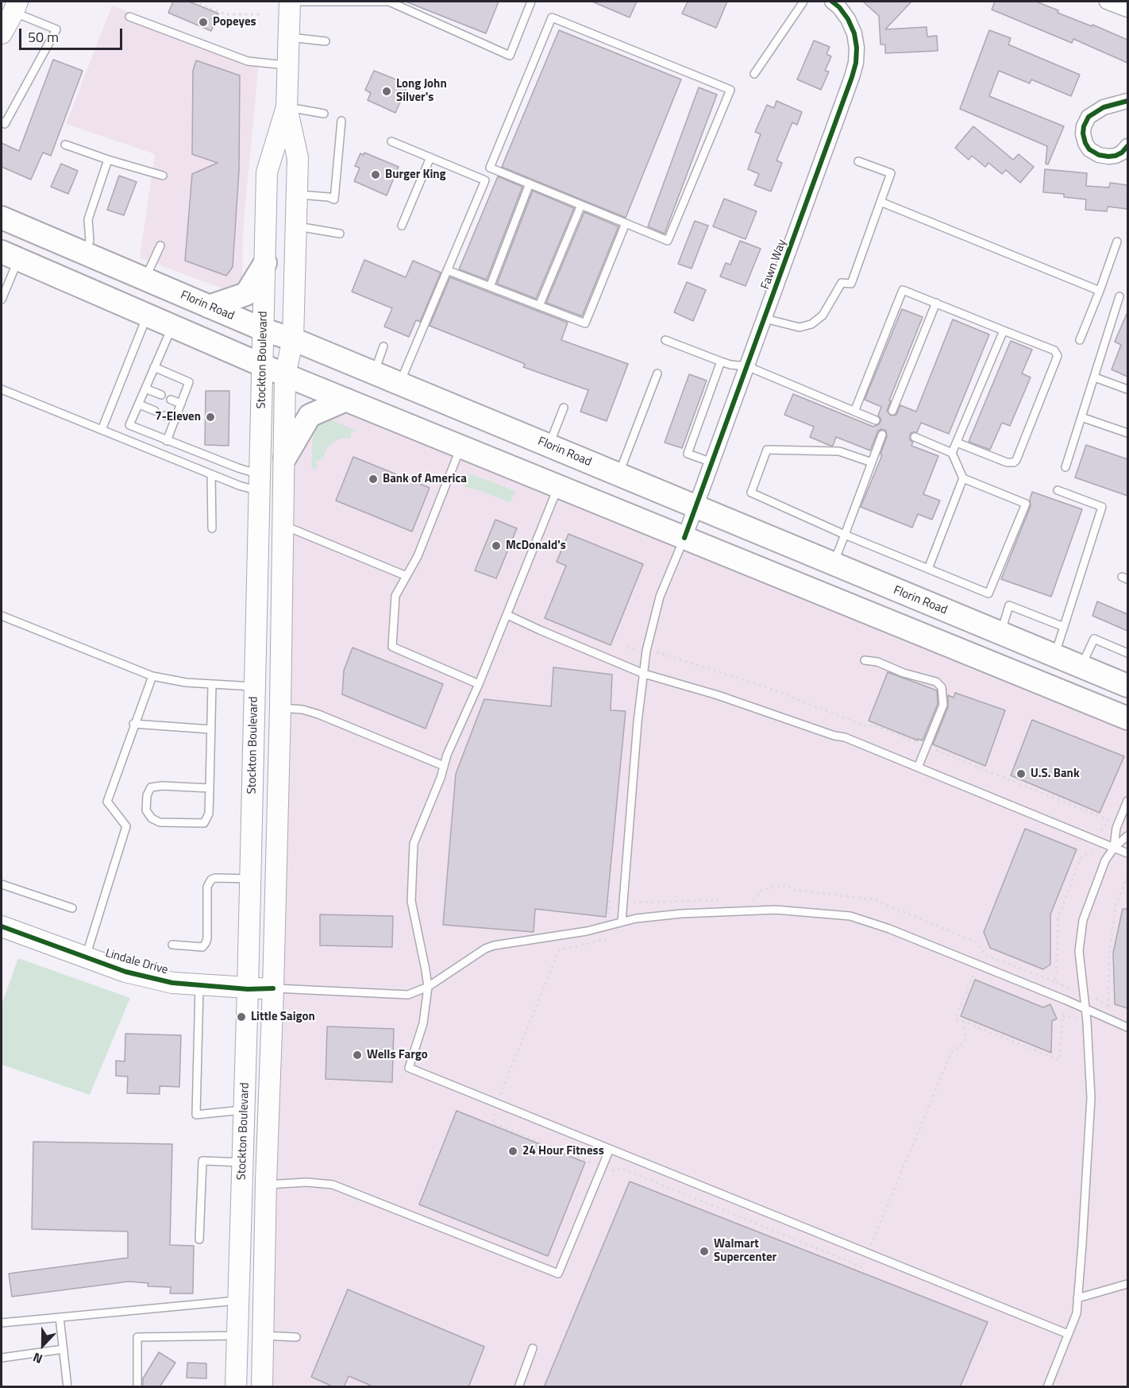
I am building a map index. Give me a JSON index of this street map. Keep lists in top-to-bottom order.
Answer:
{
  "streets": {
    "main road": ["Florin Road", "Stockton Boulevard", "Lindale Drive"],
    "street": ["Fawn Way"]
  },
  "crossings": [
    ["Fawn Way", "Florin Road"],
    ["Florin Road", "Stockton Boulevard"],
    ["Stockton Boulevard", "Lindale Drive"]
  ],
  "places": [
    "Popeyes",
    "Long John Silver's",
    "Burger King",
    "7-Eleven",
    "Bank of America",
    "McDonald's",
    "U.S. Bank",
    "Little Saigon",
    "Wells Fargo",
    "24 Hour Fitness",
    "Walmart Supercenter"
  ],
  "scale_bar": "50 m",
  "north": "bottom"
}
